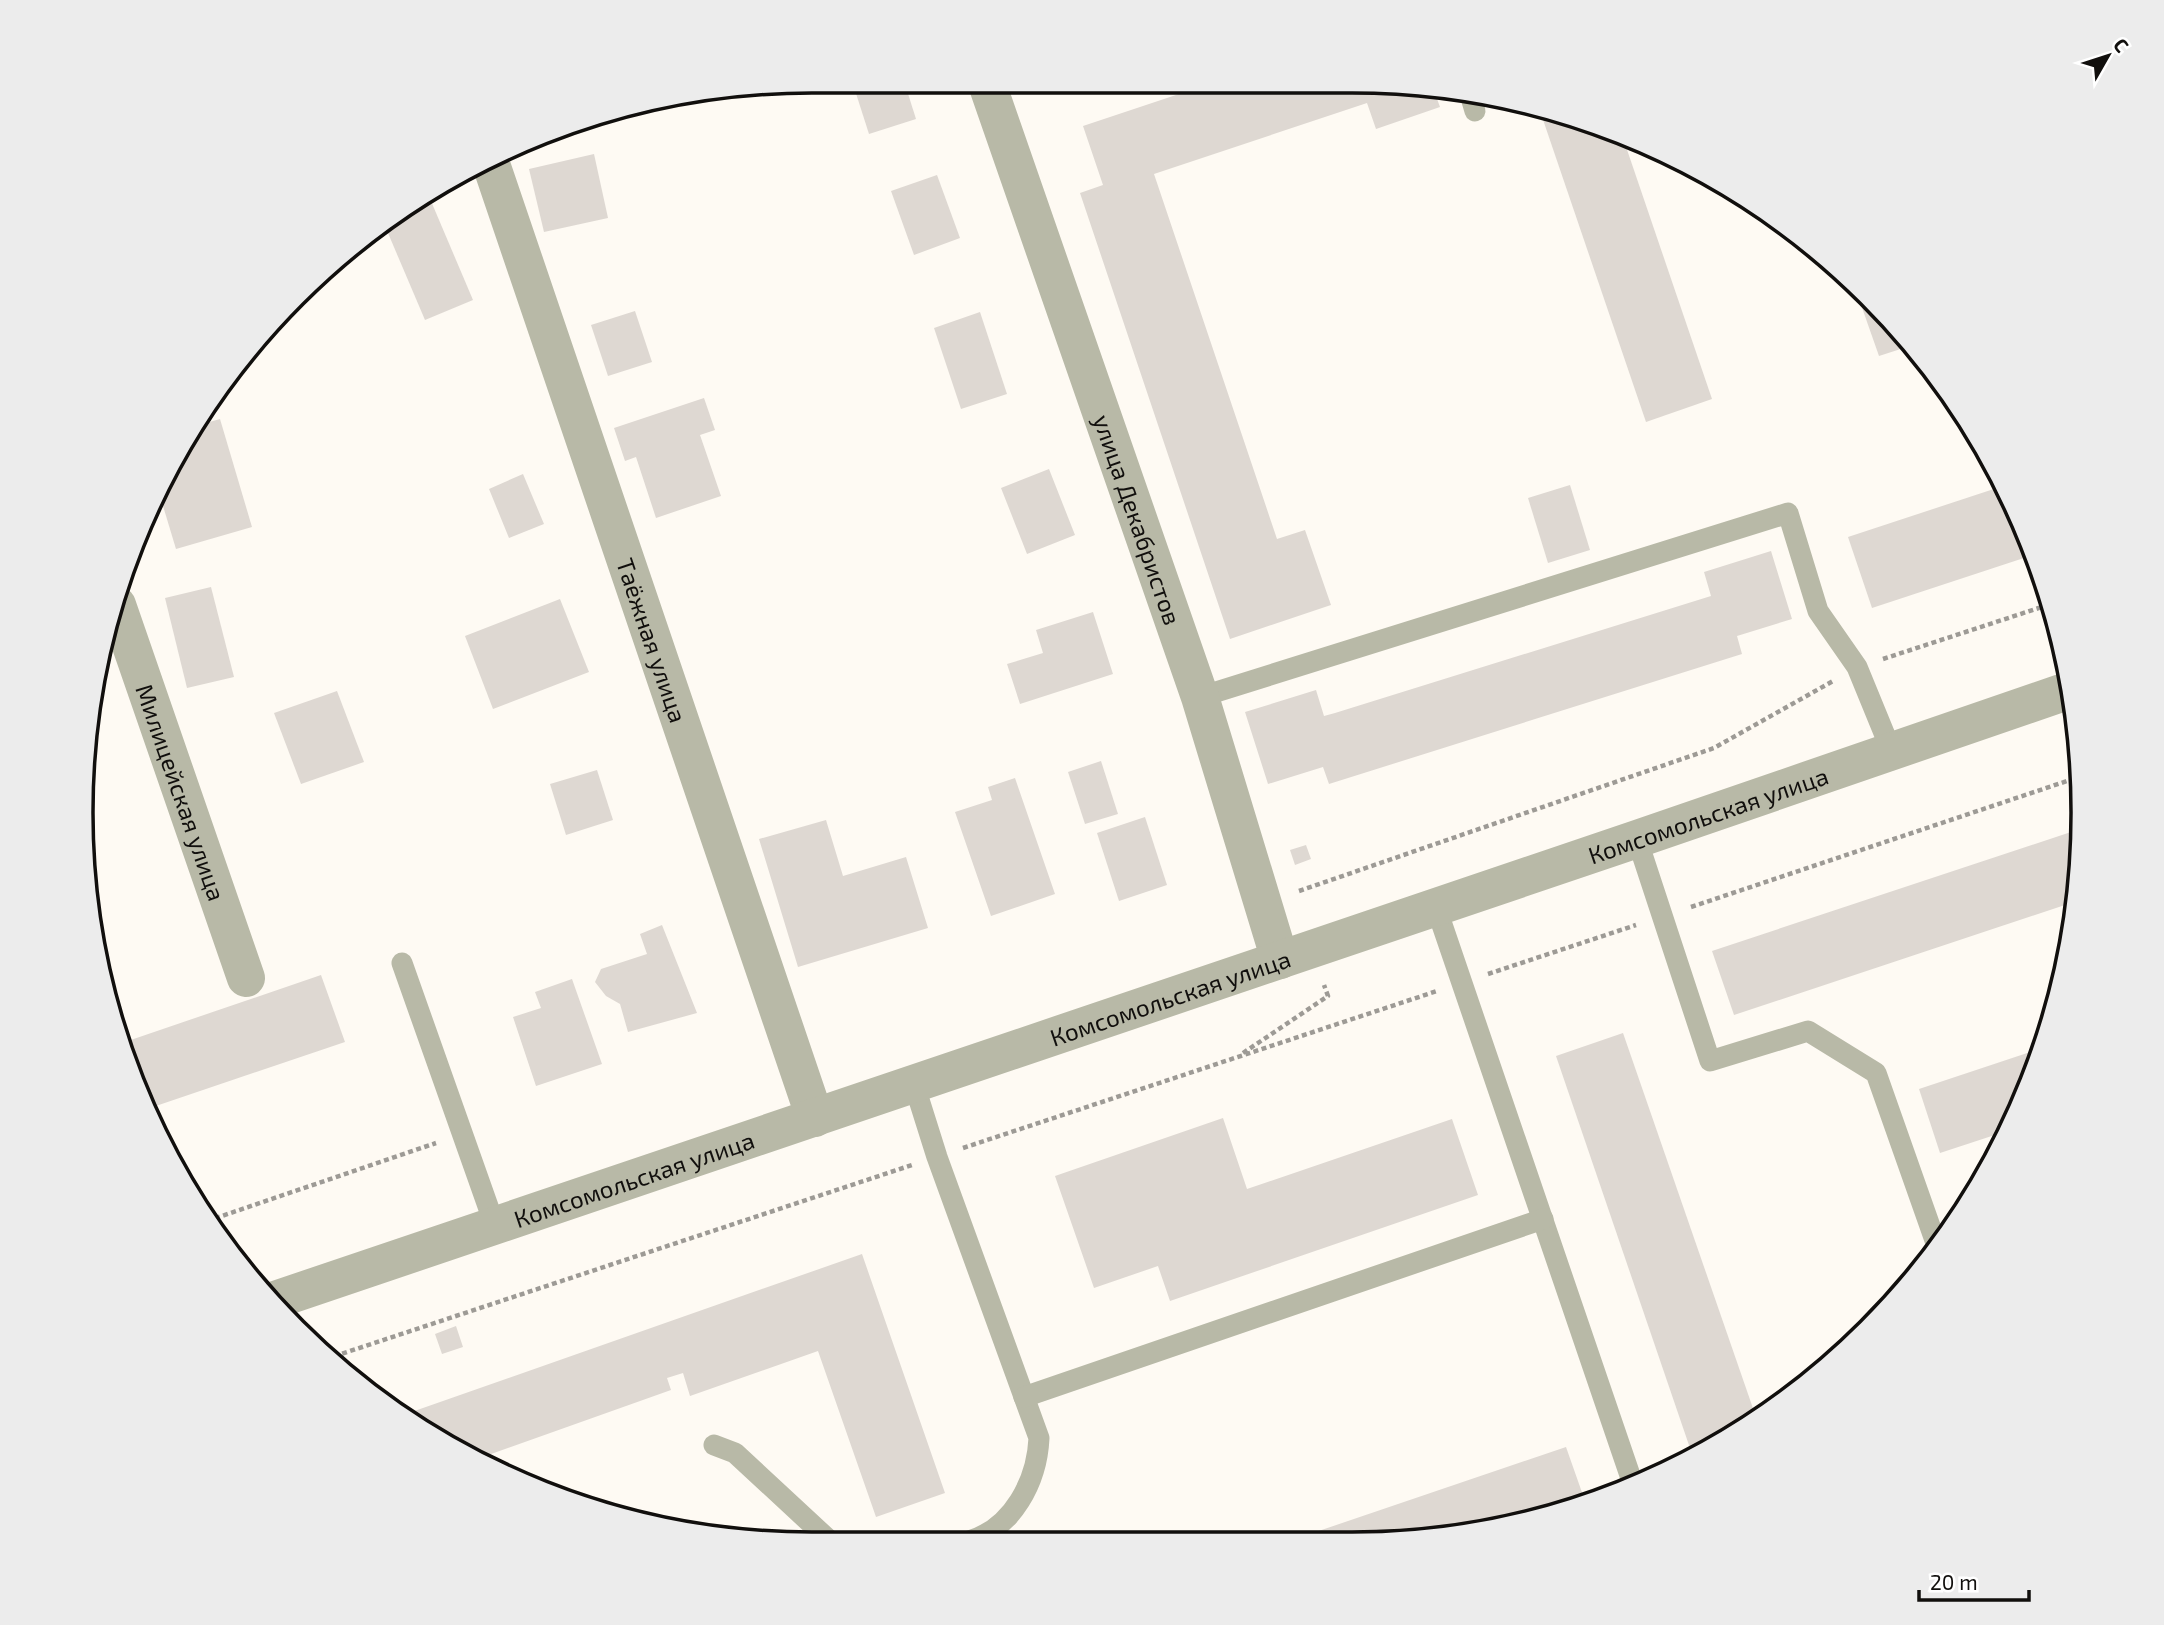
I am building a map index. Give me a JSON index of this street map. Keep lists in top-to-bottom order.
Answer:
{
  "streets": {
    "street": [
      "улица Декабристов",
      "Таёжная улица",
      "Милицейская улица",
      "Комсомольская улица"
    ]
  },
  "crossings": [
    ["улица Декабристов", "Комсомольская улица"],
    ["Таёжная улица", "Комсомольская улица"]
  ],
  "scale_bar": "20 m",
  "north": "top right"
}
